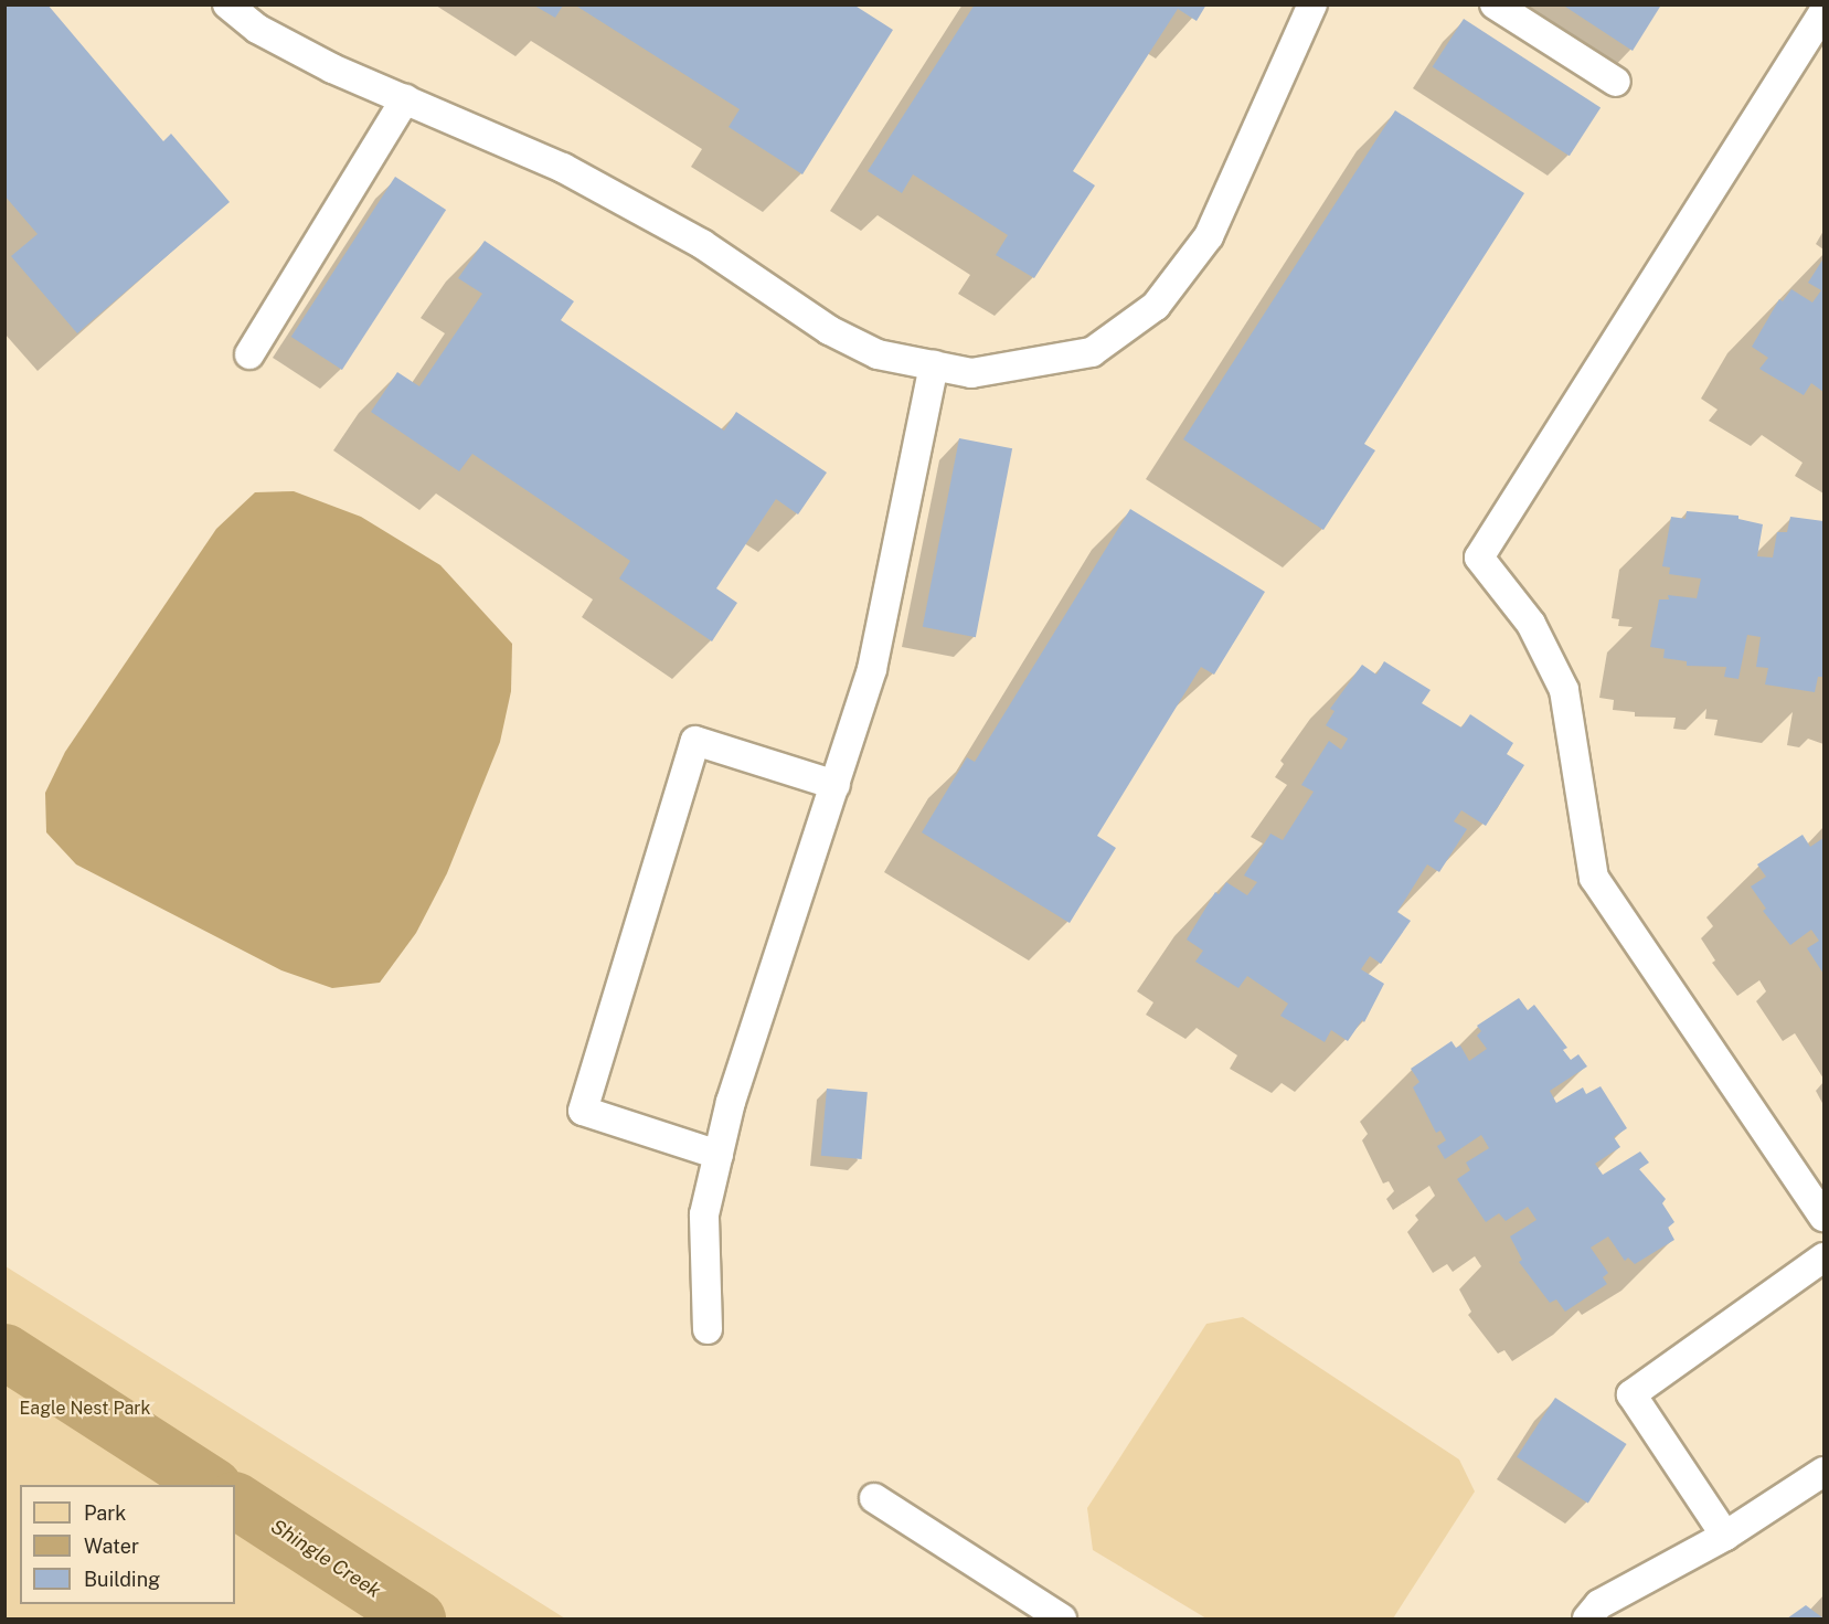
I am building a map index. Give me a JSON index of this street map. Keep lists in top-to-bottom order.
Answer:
{
  "water": ["Shingle Creek"],
  "parks": ["Eagle Nest Park"],
  "legend": ["Park", "Water", "Building"]
}
